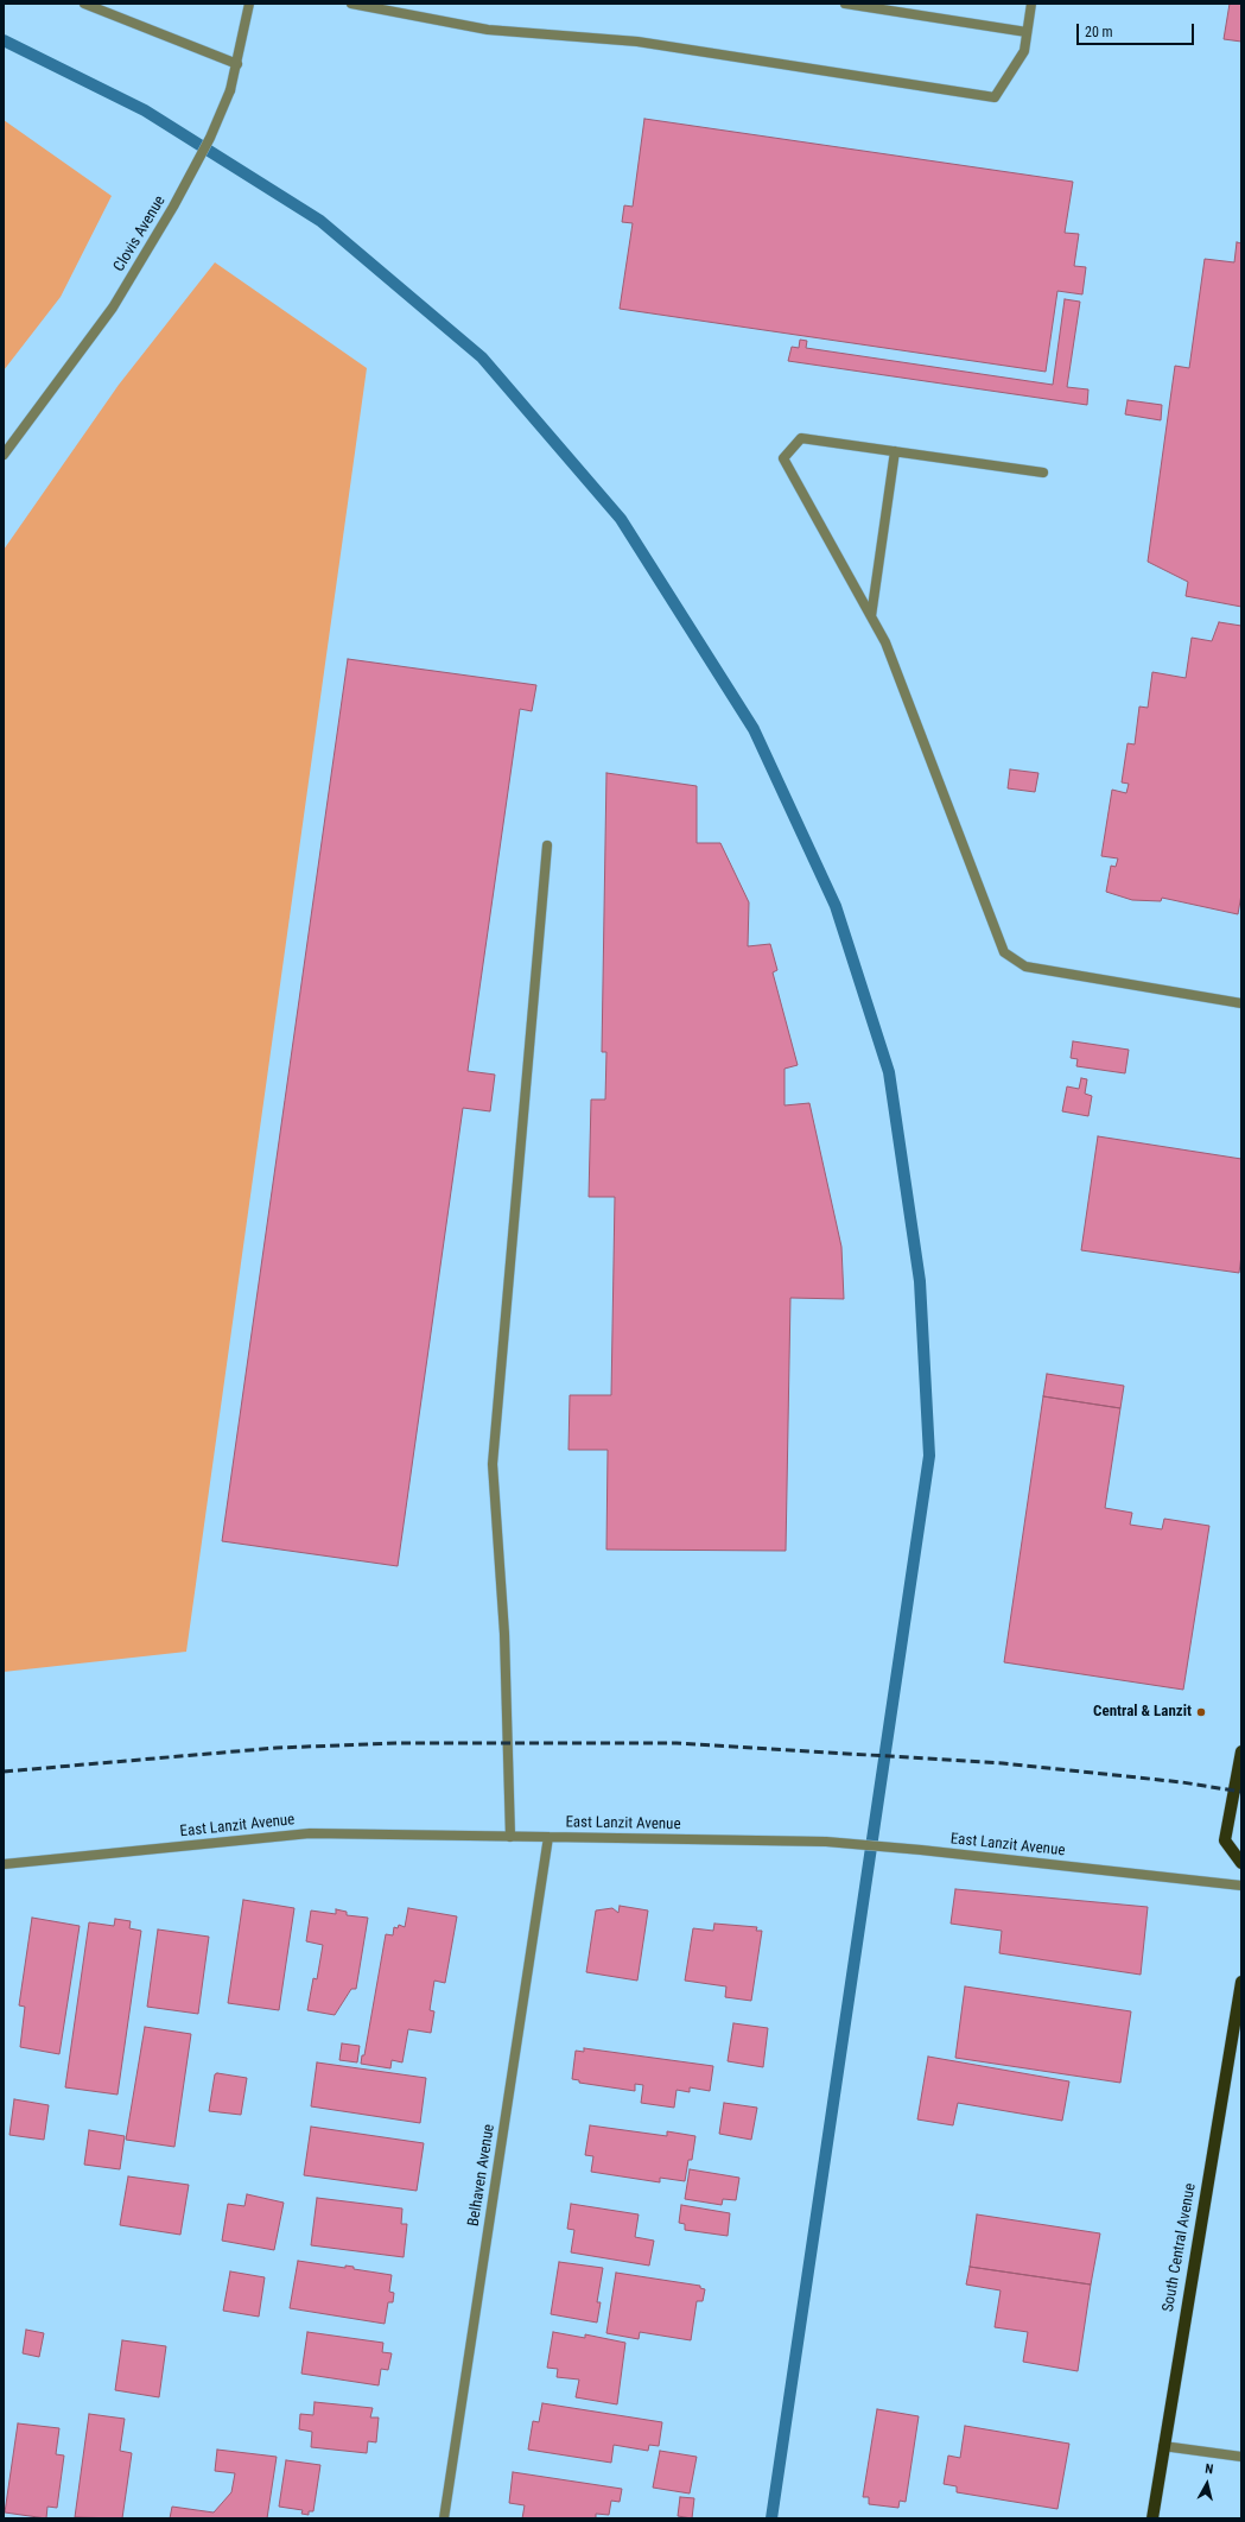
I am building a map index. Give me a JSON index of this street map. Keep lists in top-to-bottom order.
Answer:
{
  "streets": {
    "main road": ["South Central Avenue"],
    "street": ["Clovis Avenue", "East Lanzit Avenue", "Belhaven Avenue"]
  },
  "crossings": [
    ["East Lanzit Avenue", "Belhaven Avenue"]
  ],
  "places": ["Central & Lanzit"],
  "scale_bar": "20 m",
  "north": "top"
}
